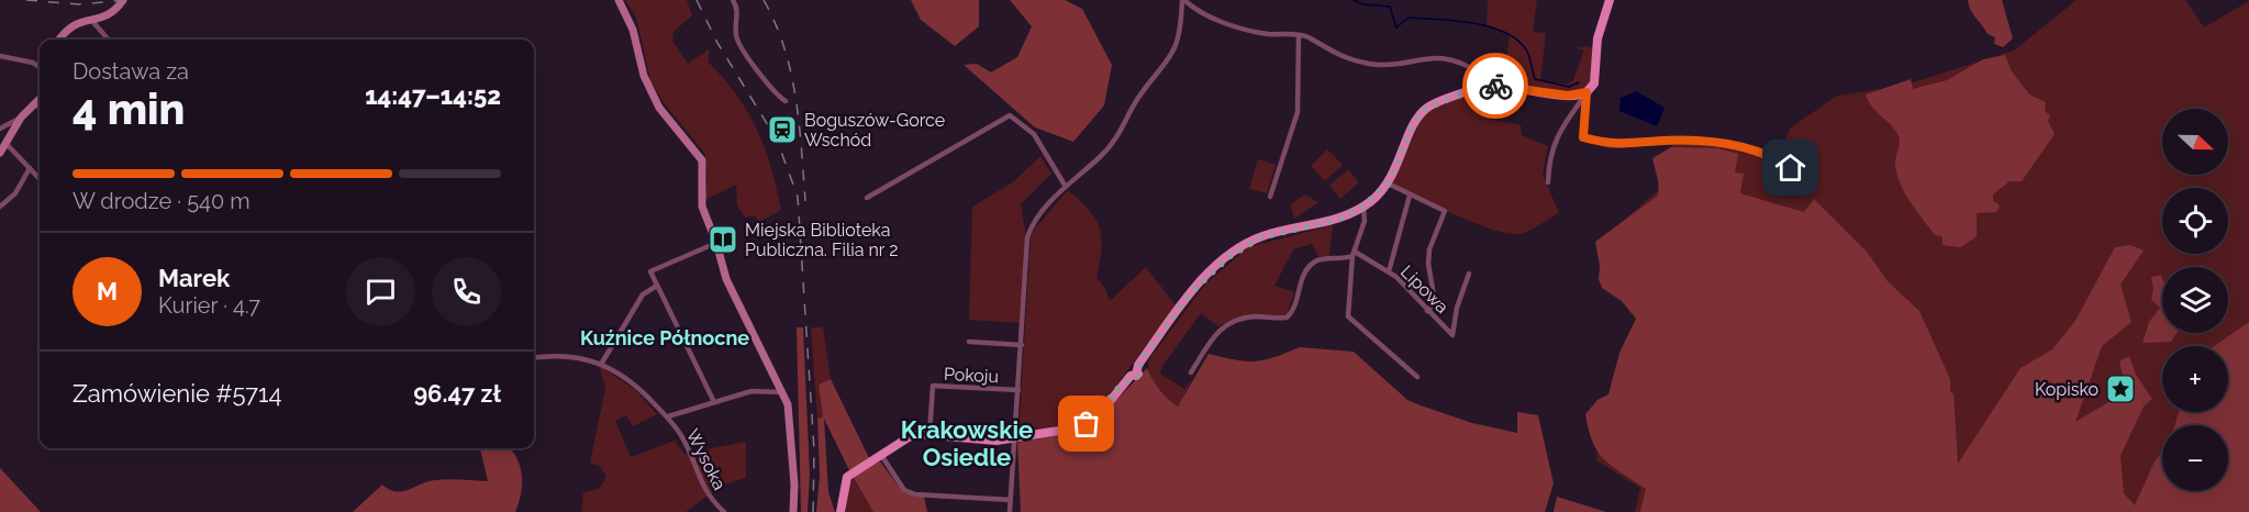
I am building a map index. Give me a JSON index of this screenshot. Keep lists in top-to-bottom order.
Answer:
{
  "streets": {
    "street": ["Lipowa", "Pokoju", "Wysoka"]
  },
  "districts": ["Kuźnice Północne", "Krakowskie Osiedle"],
  "places": {
    "station": ["Boguszów-Gorce Wschód"],
    "library": ["Miejska Biblioteka Publiczna. Filia nr 2"],
    "place": ["Kopisko"]
  },
  "north": "right",
  "page": {
    "heading": ["4 min", "Dostawa za", "14:47–14:52"],
    "panel": [
      "Marek",
      "Kurier · 4.7",
      "Zamówienie #5714",
      "96.47 zł"
    ],
    "map_buttons": ["+", "−"],
    "bar": "W drodze · 540 m",
    "round": "M"
  }
}
